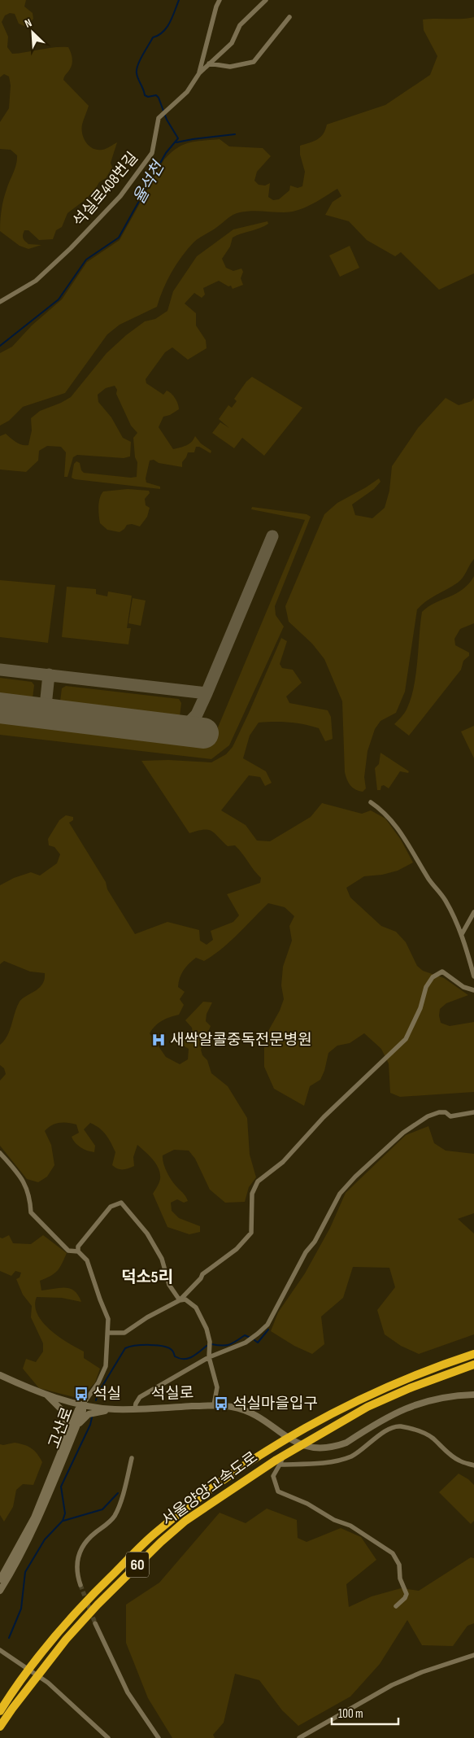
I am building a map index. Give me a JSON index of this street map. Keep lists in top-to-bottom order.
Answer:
{
  "streets": {
    "highway": ["서울양양고속도로", "60"],
    "main road": ["석실로", "고산로"],
    "street": ["석실로408번길"]
  },
  "crossings": [
    ["석실로", "고산로"]
  ],
  "districts": ["덕소5리"],
  "water": ["율석천"],
  "places": {
    "hospital": ["새싹알콜중독전문병원"],
    "bus stop": ["석실", "석실마을입구"]
  },
  "scale_bar": "100 m",
  "north": "top left"
}
